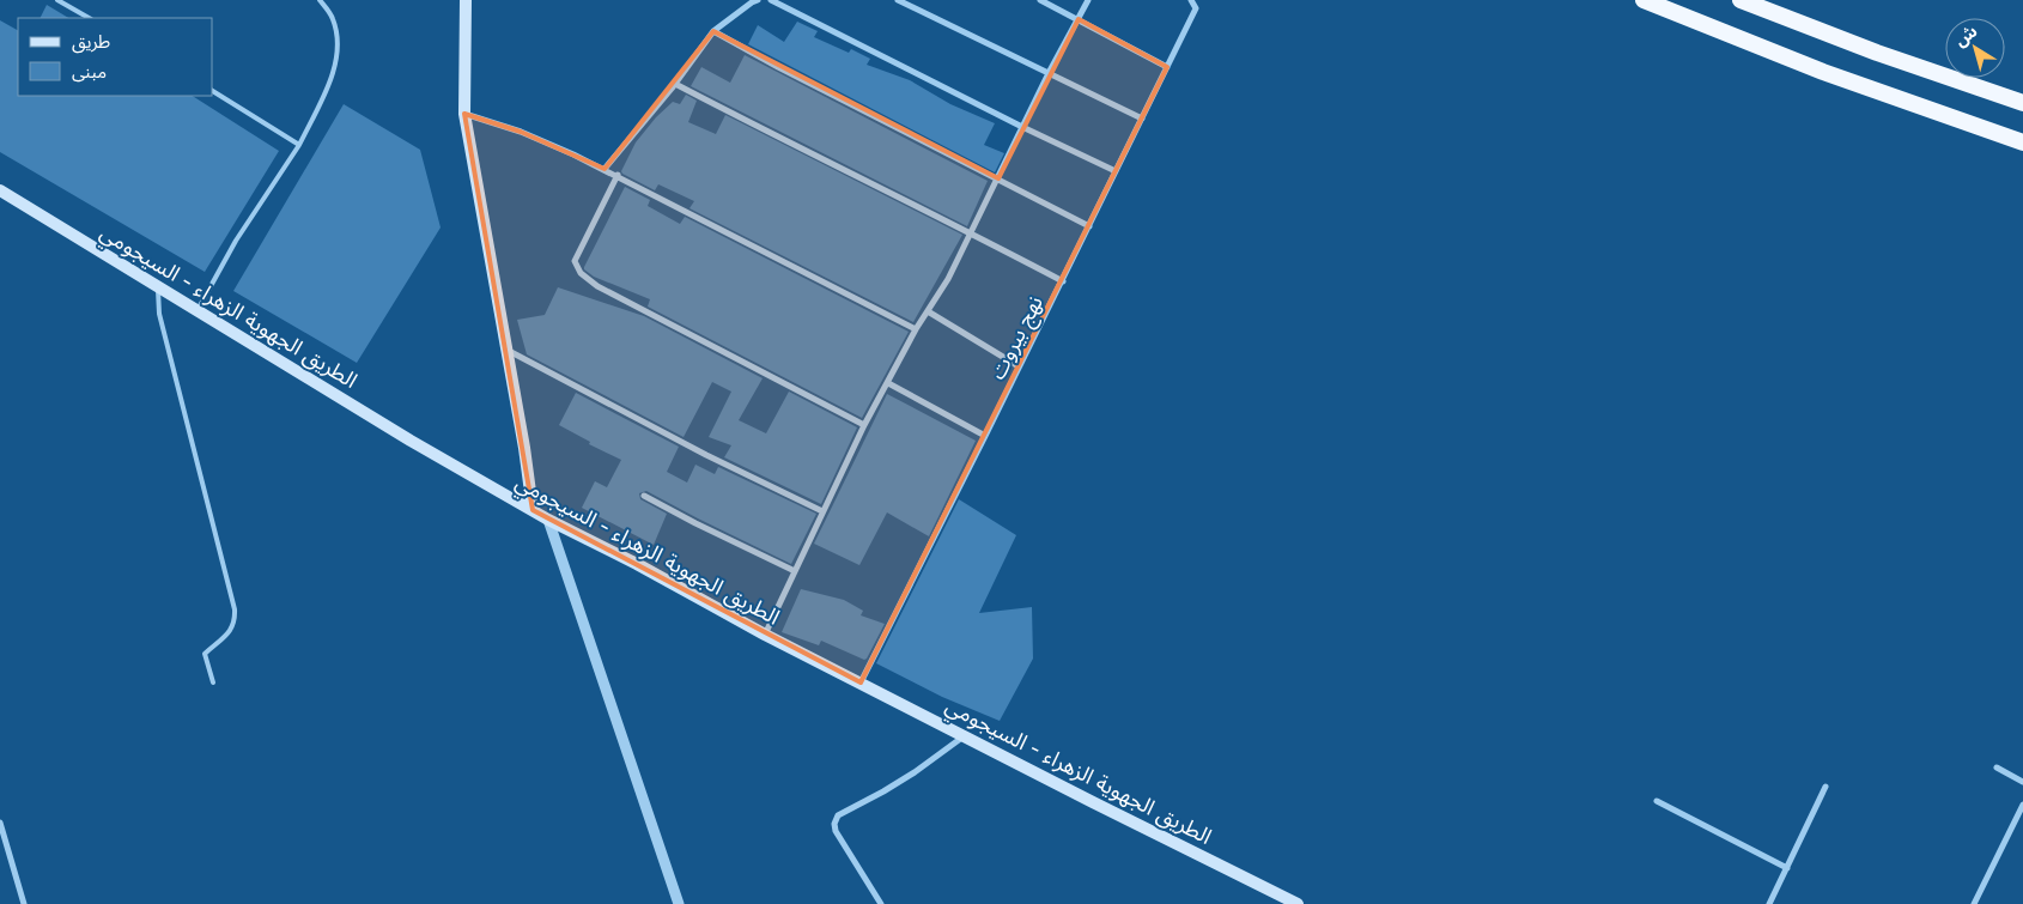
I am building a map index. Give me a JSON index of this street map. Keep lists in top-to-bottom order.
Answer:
{
  "streets": {
    "main road": ["الطريق الجهوية الزهراء - السيجومي"],
    "street": ["نهج بيروت"]
  },
  "crossings": [
    ["الطريق الجهوية الزهراء - السيجومي", "نهج بيروت"]
  ],
  "legend": ["طريق", "مبنى"],
  "north": "top left"
}
